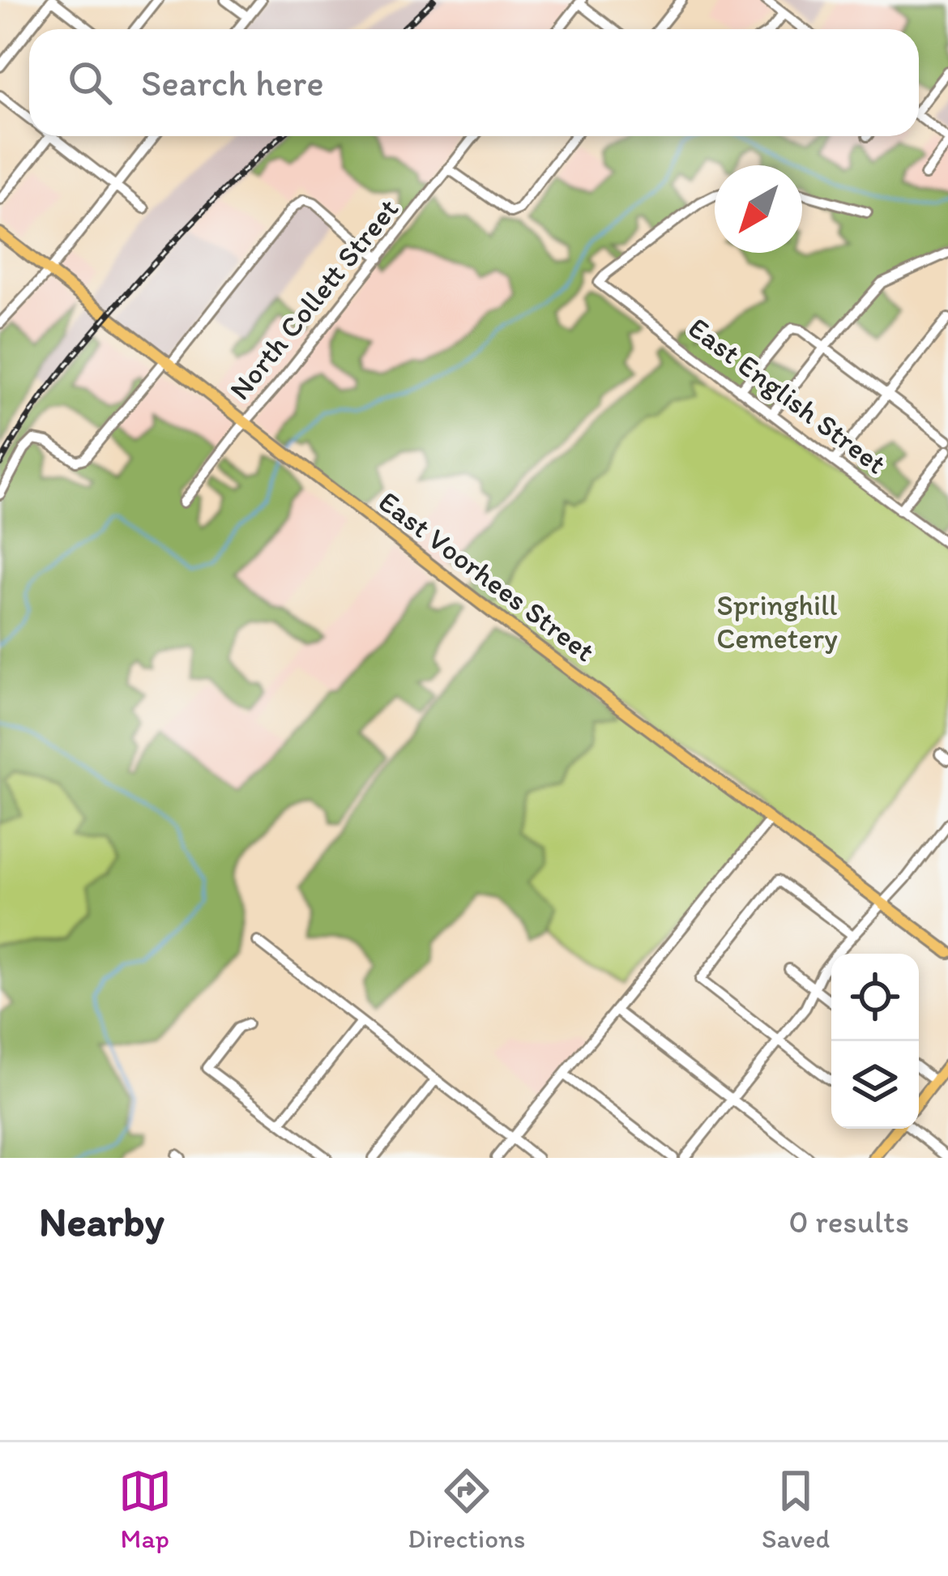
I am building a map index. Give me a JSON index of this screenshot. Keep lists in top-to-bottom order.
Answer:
{
  "streets": {
    "main road": ["East Voorhees Street"],
    "street": ["North Collett Street", "East English Street"]
  },
  "crossings": [
    ["North Collett Street", "East Voorhees Street"]
  ],
  "parks": ["Springhill Cemetery"],
  "north": "bottom left",
  "page": {
    "search": "Search here",
    "heading": ["Nearby", "0 results"],
    "nav": ["Map", "Directions", "Saved"]
  }
}
